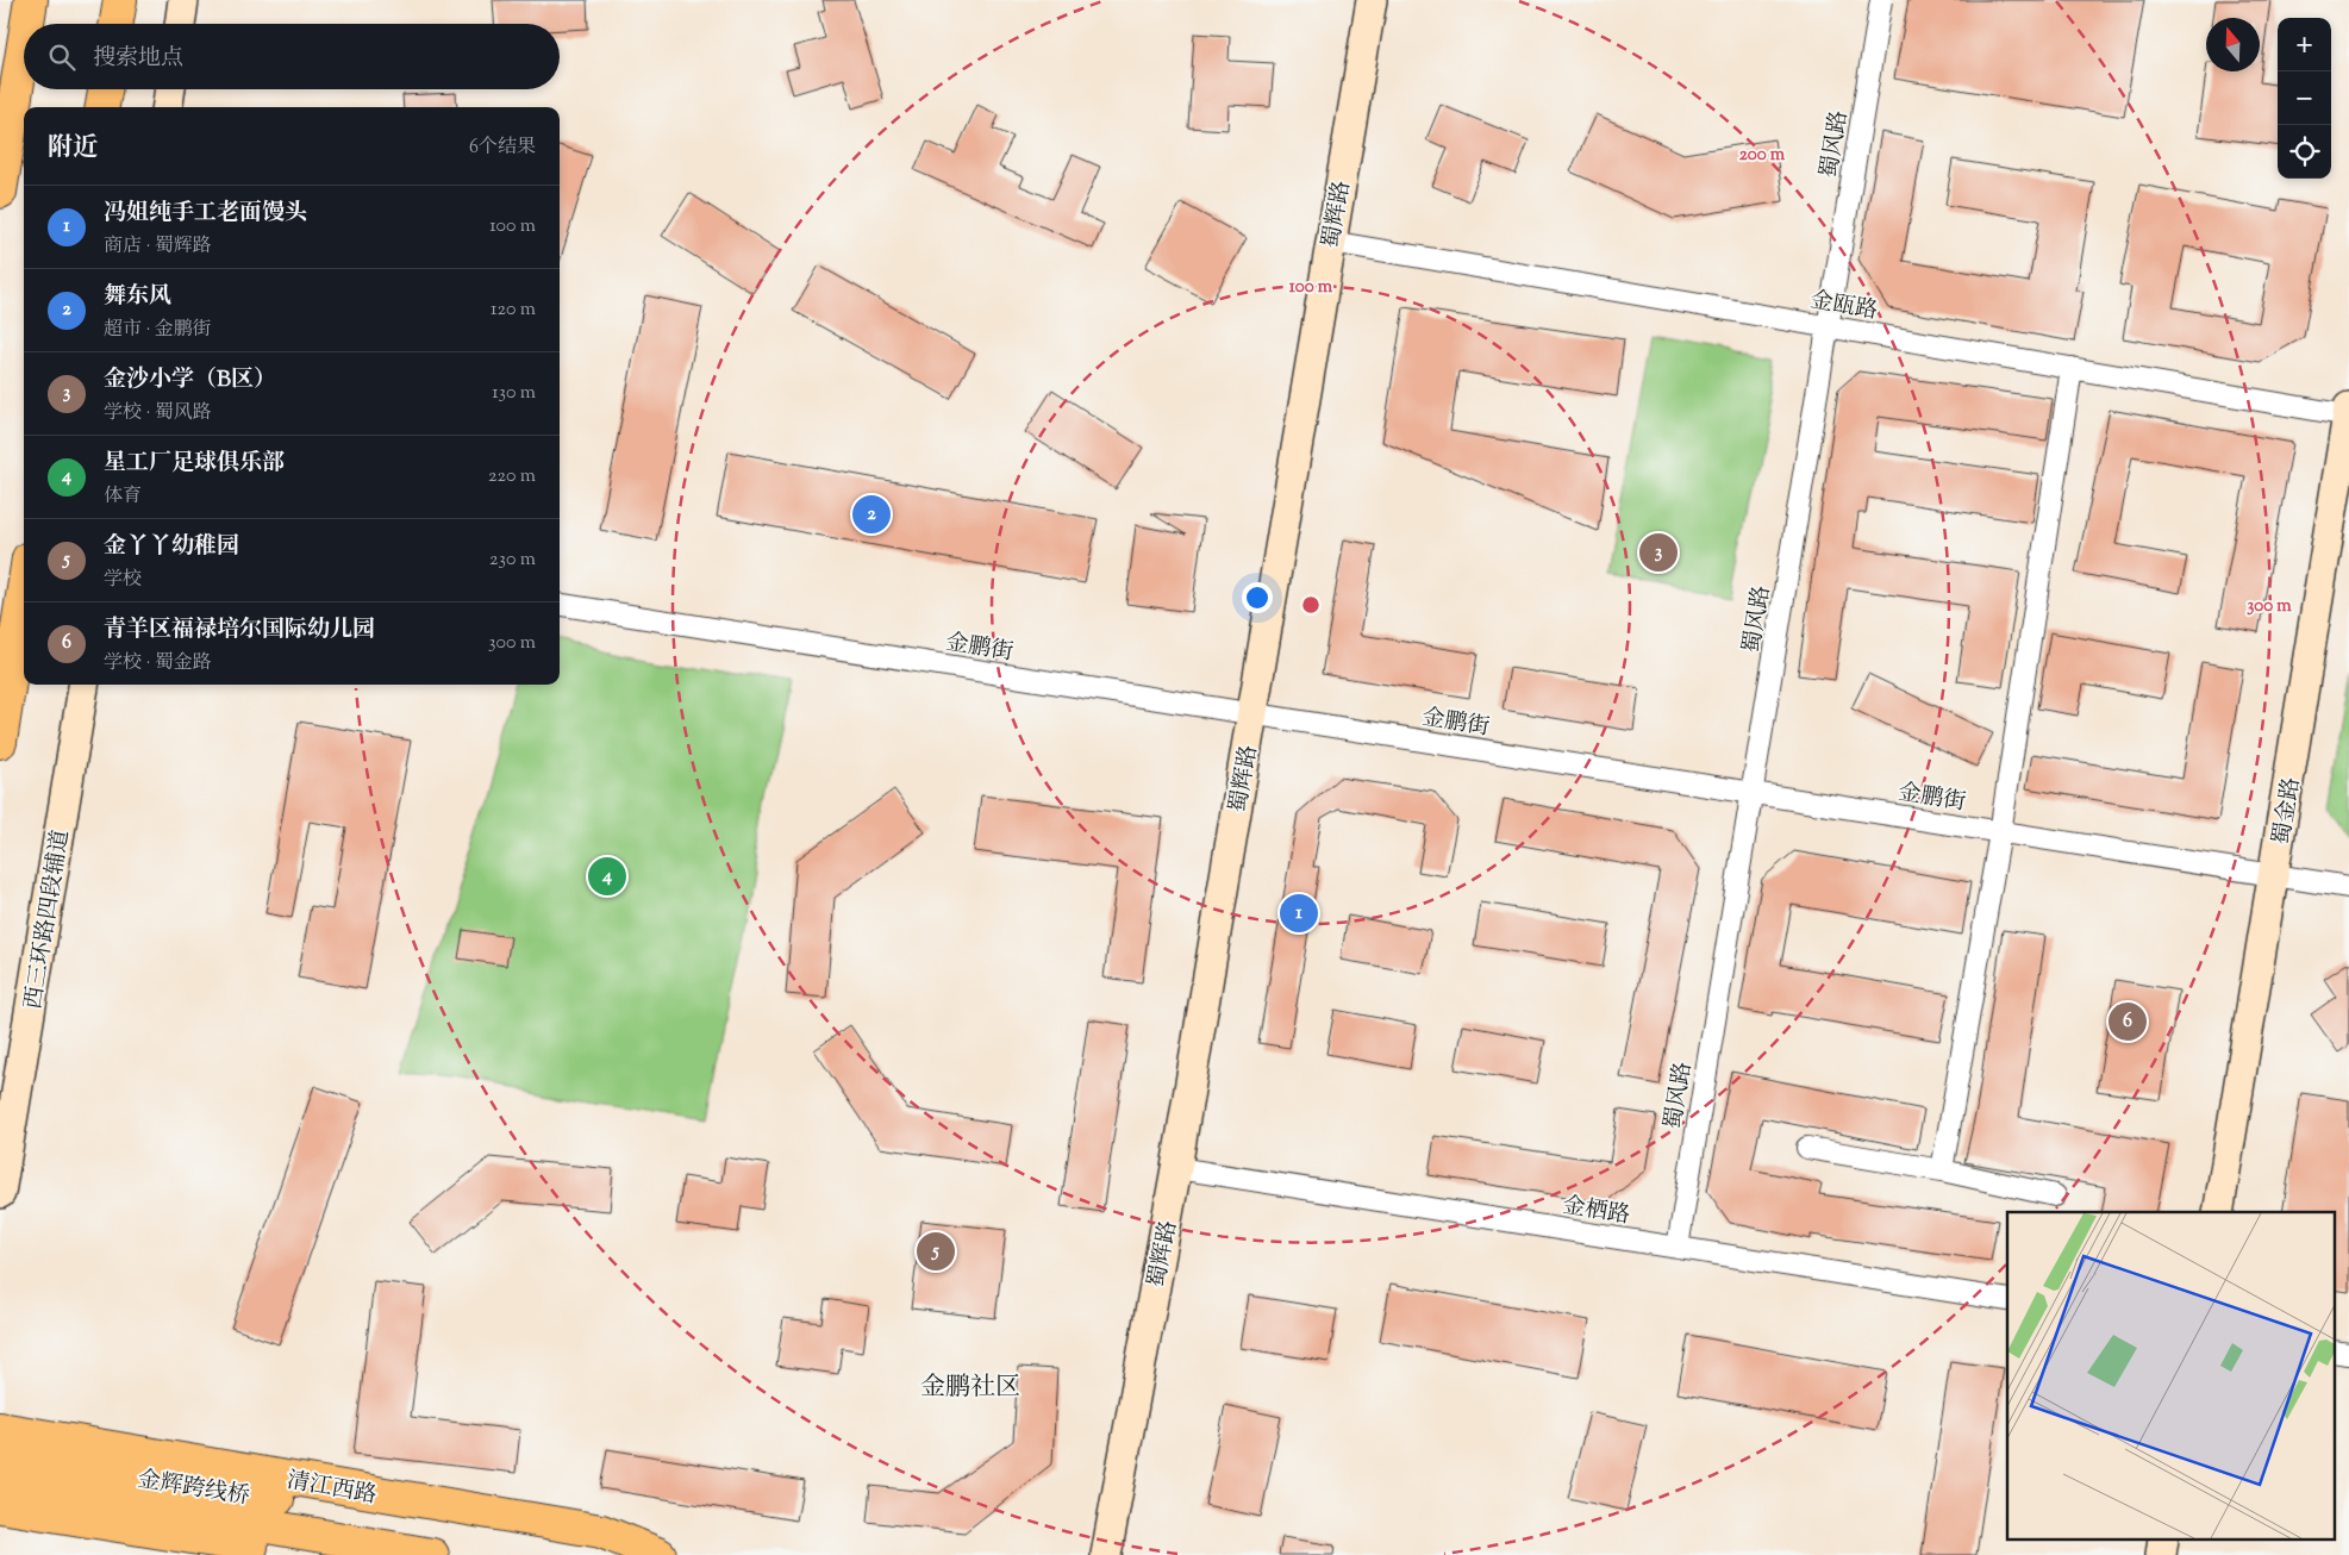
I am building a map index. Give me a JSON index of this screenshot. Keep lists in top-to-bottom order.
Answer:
{
  "streets": {
    "main road": ["金辉跨线桥", "清江西路"],
    "street": [
      "蜀风路",
      "蜀辉路",
      "金瓯路",
      "金鹏街",
      "蜀金路",
      "西三环路四段辅道",
      "金栖路"
    ]
  },
  "crossings": [
    ["蜀风路", "金瓯路"],
    ["蜀风路", "金鹏街"],
    ["蜀风路", "金栖路"],
    ["蜀辉路", "金瓯路"],
    ["蜀辉路", "金鹏街"],
    ["蜀辉路", "金栖路"],
    ["金瓯路", "蜀金路"],
    ["金鹏街", "蜀金路"]
  ],
  "districts": ["金鹏社区"],
  "north": "top",
  "page": {
    "map_buttons": ["+", "−"],
    "search": "搜索地点",
    "heading": ["附近", "6个结果"],
    "list": [
      {
        "mark": "1",
        "name": "冯姐纯手工老面馒头",
        "note": "商店 · 蜀辉路",
        "value": "100 m"
      },
      {
        "mark": "2",
        "name": "舞东风",
        "note": "超市 · 金鹏街",
        "value": "120 m"
      },
      {
        "mark": "3",
        "name": "金沙小学（B区）",
        "note": "学校 · 蜀风路",
        "value": "130 m"
      },
      {
        "mark": "4",
        "name": "星工厂足球俱乐部",
        "note": "体育",
        "value": "220 m"
      },
      {
        "mark": "5",
        "name": "金丫丫幼稚园",
        "note": "学校",
        "value": "230 m"
      },
      {
        "mark": "6",
        "name": "青羊区福禄培尔国际幼儿园",
        "note": "学校 · 蜀金路",
        "value": "300 m"
      }
    ],
    "pins": [
      "2",
      "3",
      "4",
      "1",
      "6",
      "5"
    ]
  },
  "rings": ["200 m", "100 m", "300 m"]
}
